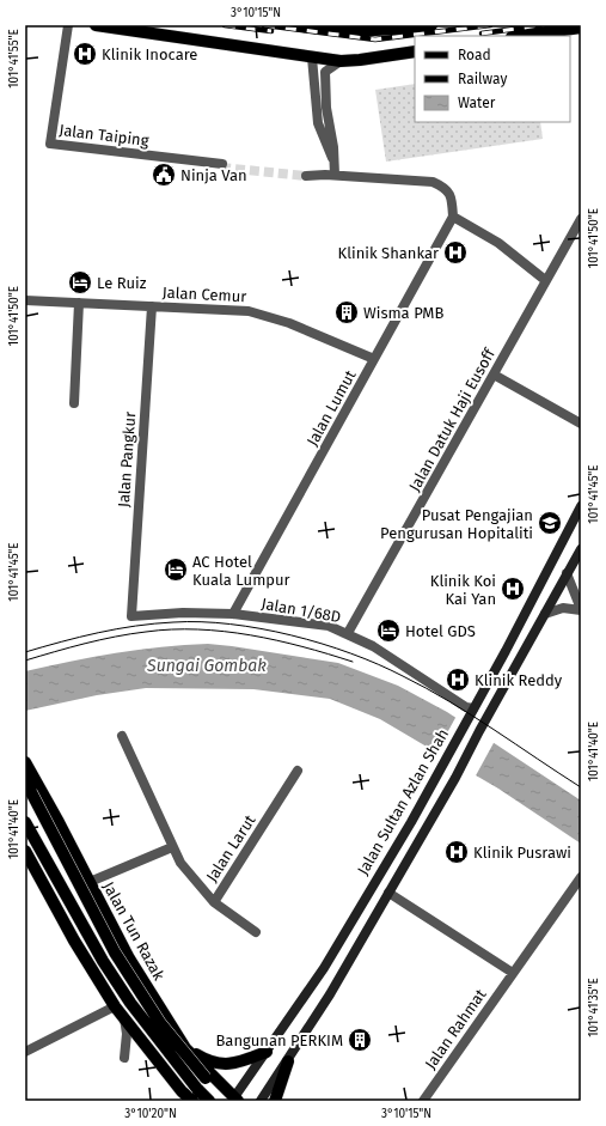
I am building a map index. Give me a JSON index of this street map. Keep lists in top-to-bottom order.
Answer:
{
  "streets": {
    "main road": ["Jalan Sultan Azlan Shah", "Jalan Tun Razak"],
    "street": [
      "Jalan Taiping",
      "Jalan Cemur",
      "Jalan Lumut",
      "Jalan Datuk Haji Eusoff",
      "Jalan Pangkur",
      "Jalan 1/68D",
      "Jalan Larut",
      "Jalan Rahmat"
    ]
  },
  "crossings": [
    ["Jalan Cemur", "Jalan Lumut"],
    ["Jalan Cemur", "Jalan Pangkur"],
    ["Jalan Lumut", "Jalan 1/68D"],
    ["Jalan Datuk Haji Eusoff", "Jalan 1/68D"],
    ["Jalan Pangkur", "Jalan 1/68D"],
    ["Jalan 1/68D", "Jalan Sultan Azlan Shah"],
    ["Jalan Sultan Azlan Shah", "Jalan Tun Razak"]
  ],
  "water": ["Sungai Gombak"],
  "places": {
    "hospital": [
      "Klinik Inocare",
      "Klinik Shankar",
      "Klinik Koi Kai Yan",
      "Klinik Reddy",
      "Klinik Pusrawi"
    ],
    "public building": ["Ninja Van"],
    "hotel": ["Le Ruiz", "AC Hotel Kuala Lumpur", "Hotel GDS"],
    "building": ["Wisma PMB", "Bangunan PERKIM"],
    "school or university": ["Pusat Pengajian Pengurusan Hopitaliti"]
  },
  "legend": ["Road", "Railway", "Water"],
  "coordinates": [
    "3°10'15\"N",
    "101°41'55\"E",
    "101°41'50\"E",
    "101°41'45\"E",
    "101°41'40\"E",
    "101°41'35\"E",
    "3°10'20\"N"
  ]
}
